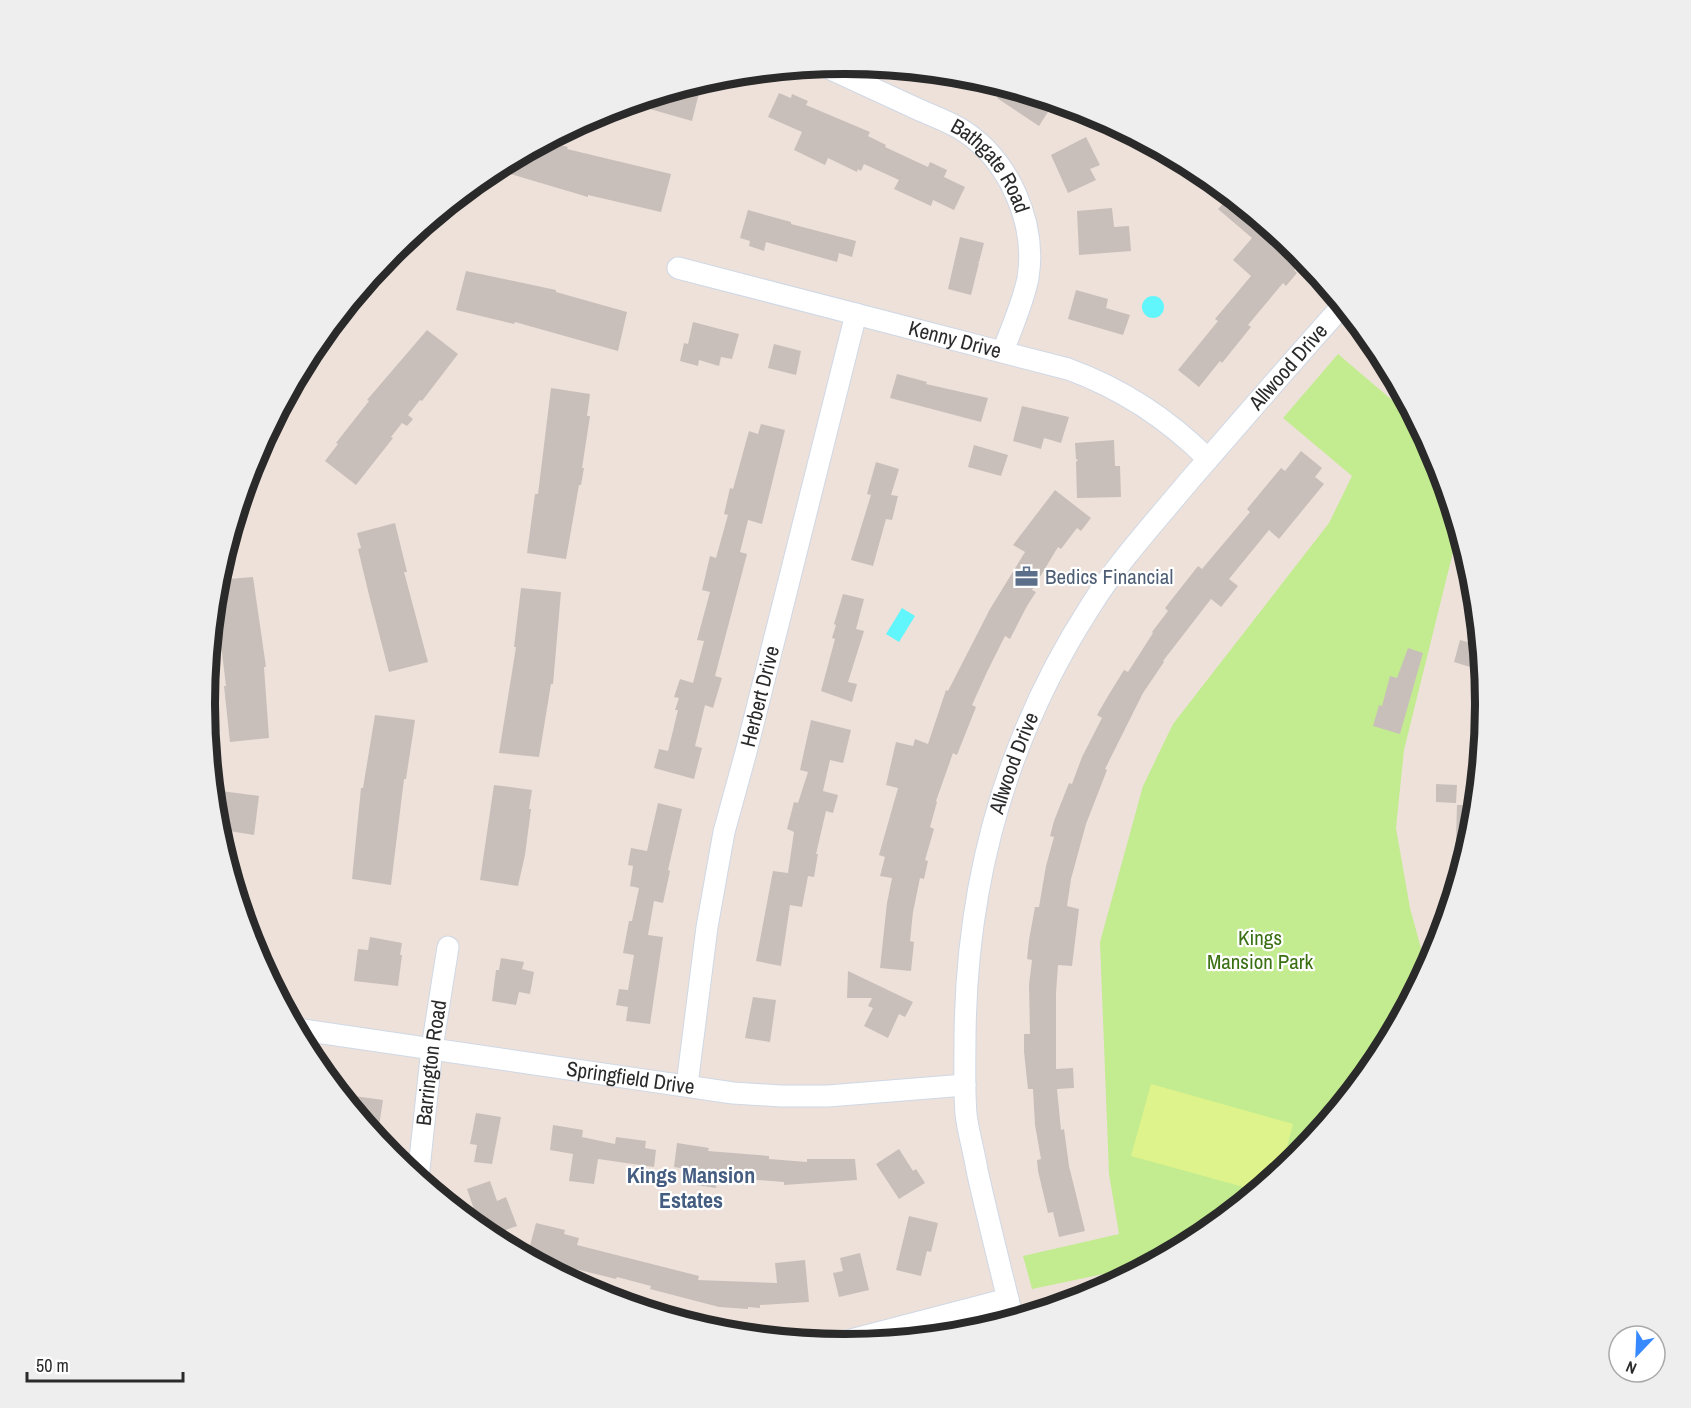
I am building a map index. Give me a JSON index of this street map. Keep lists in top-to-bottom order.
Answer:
{
  "streets": {
    "street": [
      "Bathgate Road",
      "Kenny Drive",
      "Allwood Drive",
      "Herbert Drive",
      "Barrington Road",
      "Springfield Drive"
    ]
  },
  "crossings": [
    ["Bathgate Road", "Kenny Drive"],
    ["Kenny Drive", "Allwood Drive"],
    ["Kenny Drive", "Herbert Drive"],
    ["Allwood Drive", "Springfield Drive"],
    ["Herbert Drive", "Springfield Drive"],
    ["Barrington Road", "Springfield Drive"]
  ],
  "districts": ["Kings Mansion Estates"],
  "parks": ["Kings Mansion Park"],
  "places": {
    "office": ["Bedics Financial"]
  },
  "scale_bar": "50 m",
  "north": "bottom left"
}
